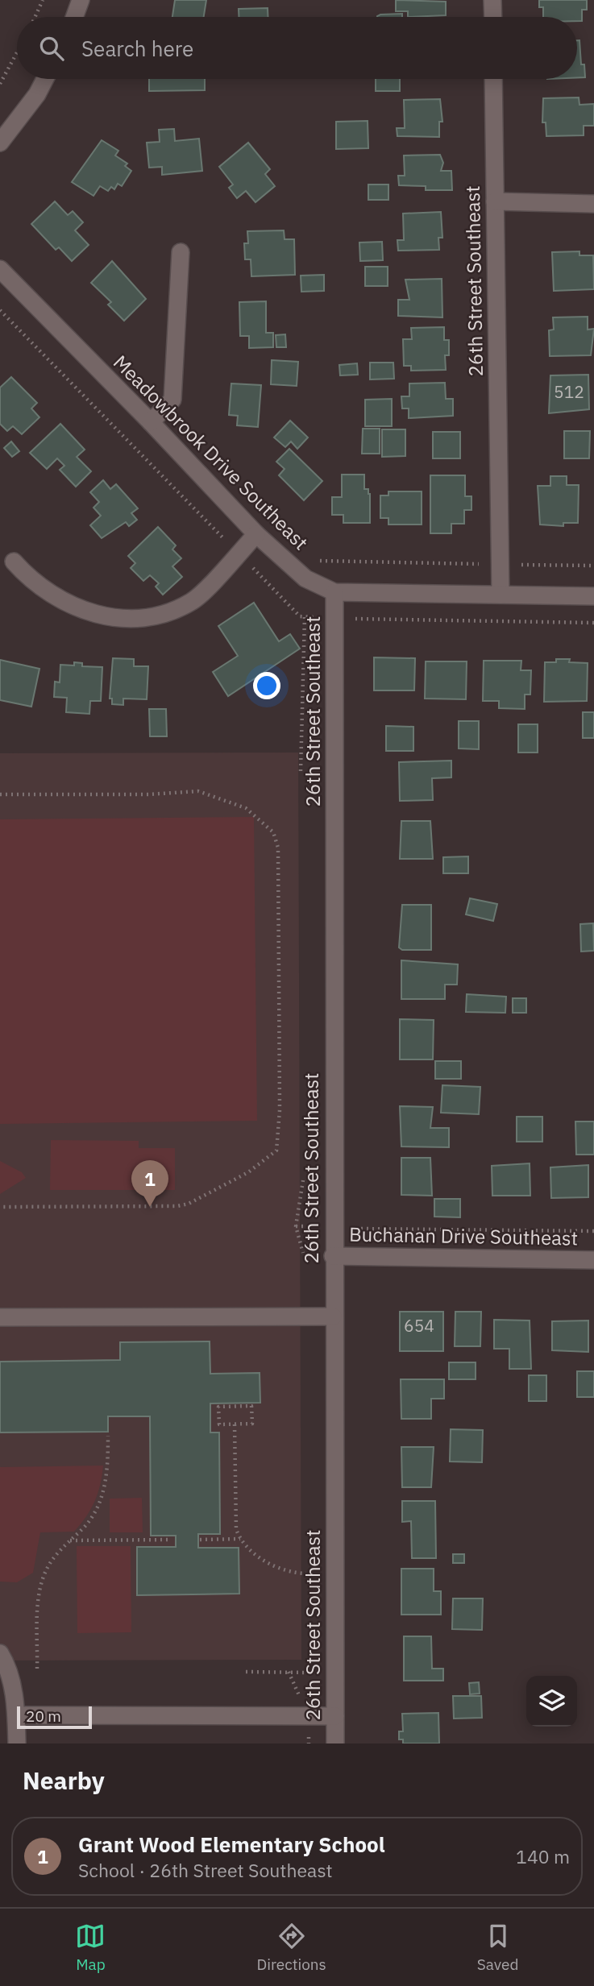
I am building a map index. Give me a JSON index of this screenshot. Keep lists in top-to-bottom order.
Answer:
{
  "streets": {
    "street": ["26th Street Southeast", "Meadowbrook Drive Southeast", "Buchanan Drive Southeast"]
  },
  "crossings": [
    ["26th Street Southeast", "Meadowbrook Drive Southeast"],
    ["26th Street Southeast", "Buchanan Drive Southeast"]
  ],
  "house_numbers": ["512", "654"],
  "scale_bar": "20 m",
  "page": {
    "search": "Search here",
    "pins": "1",
    "scale": "20 m",
    "heading": "Nearby",
    "list": [
      {
        "mark": "1",
        "name": "Grant Wood Elementary School",
        "note": "School · 26th Street Southeast",
        "value": "140 m"
      }
    ],
    "nav": ["Map", "Directions", "Saved"]
  }
}
